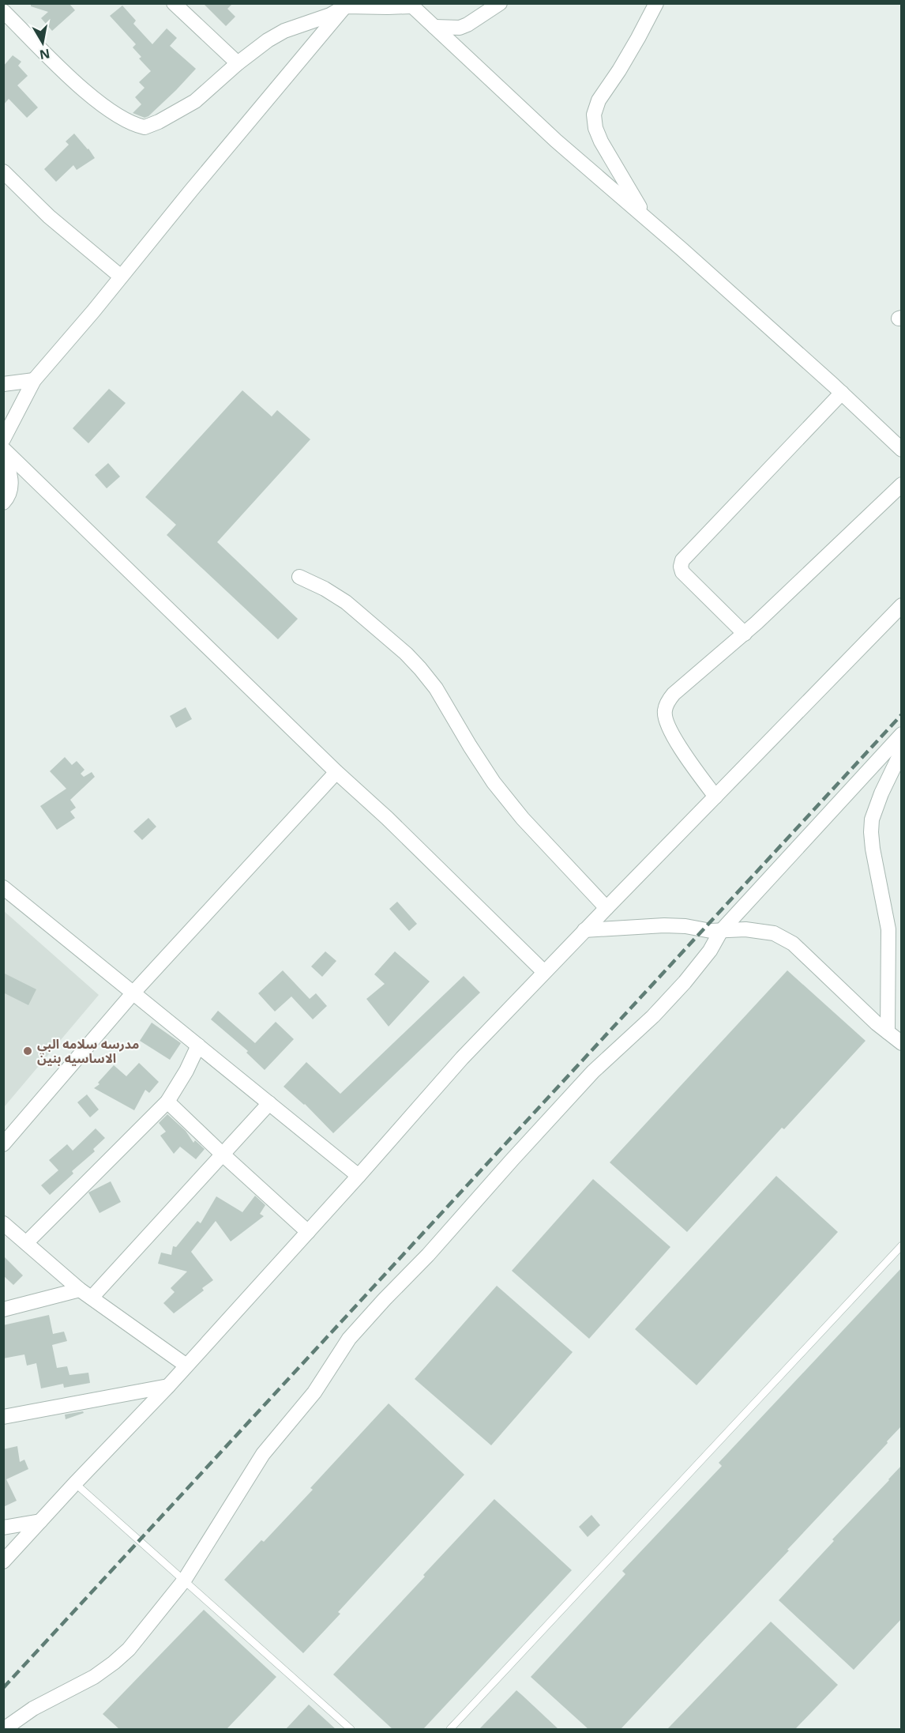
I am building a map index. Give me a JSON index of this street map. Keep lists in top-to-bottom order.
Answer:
{
  "places": ["مدرسه سلامه البي الاساسيه بنين"],
  "north": "bottom"
}
